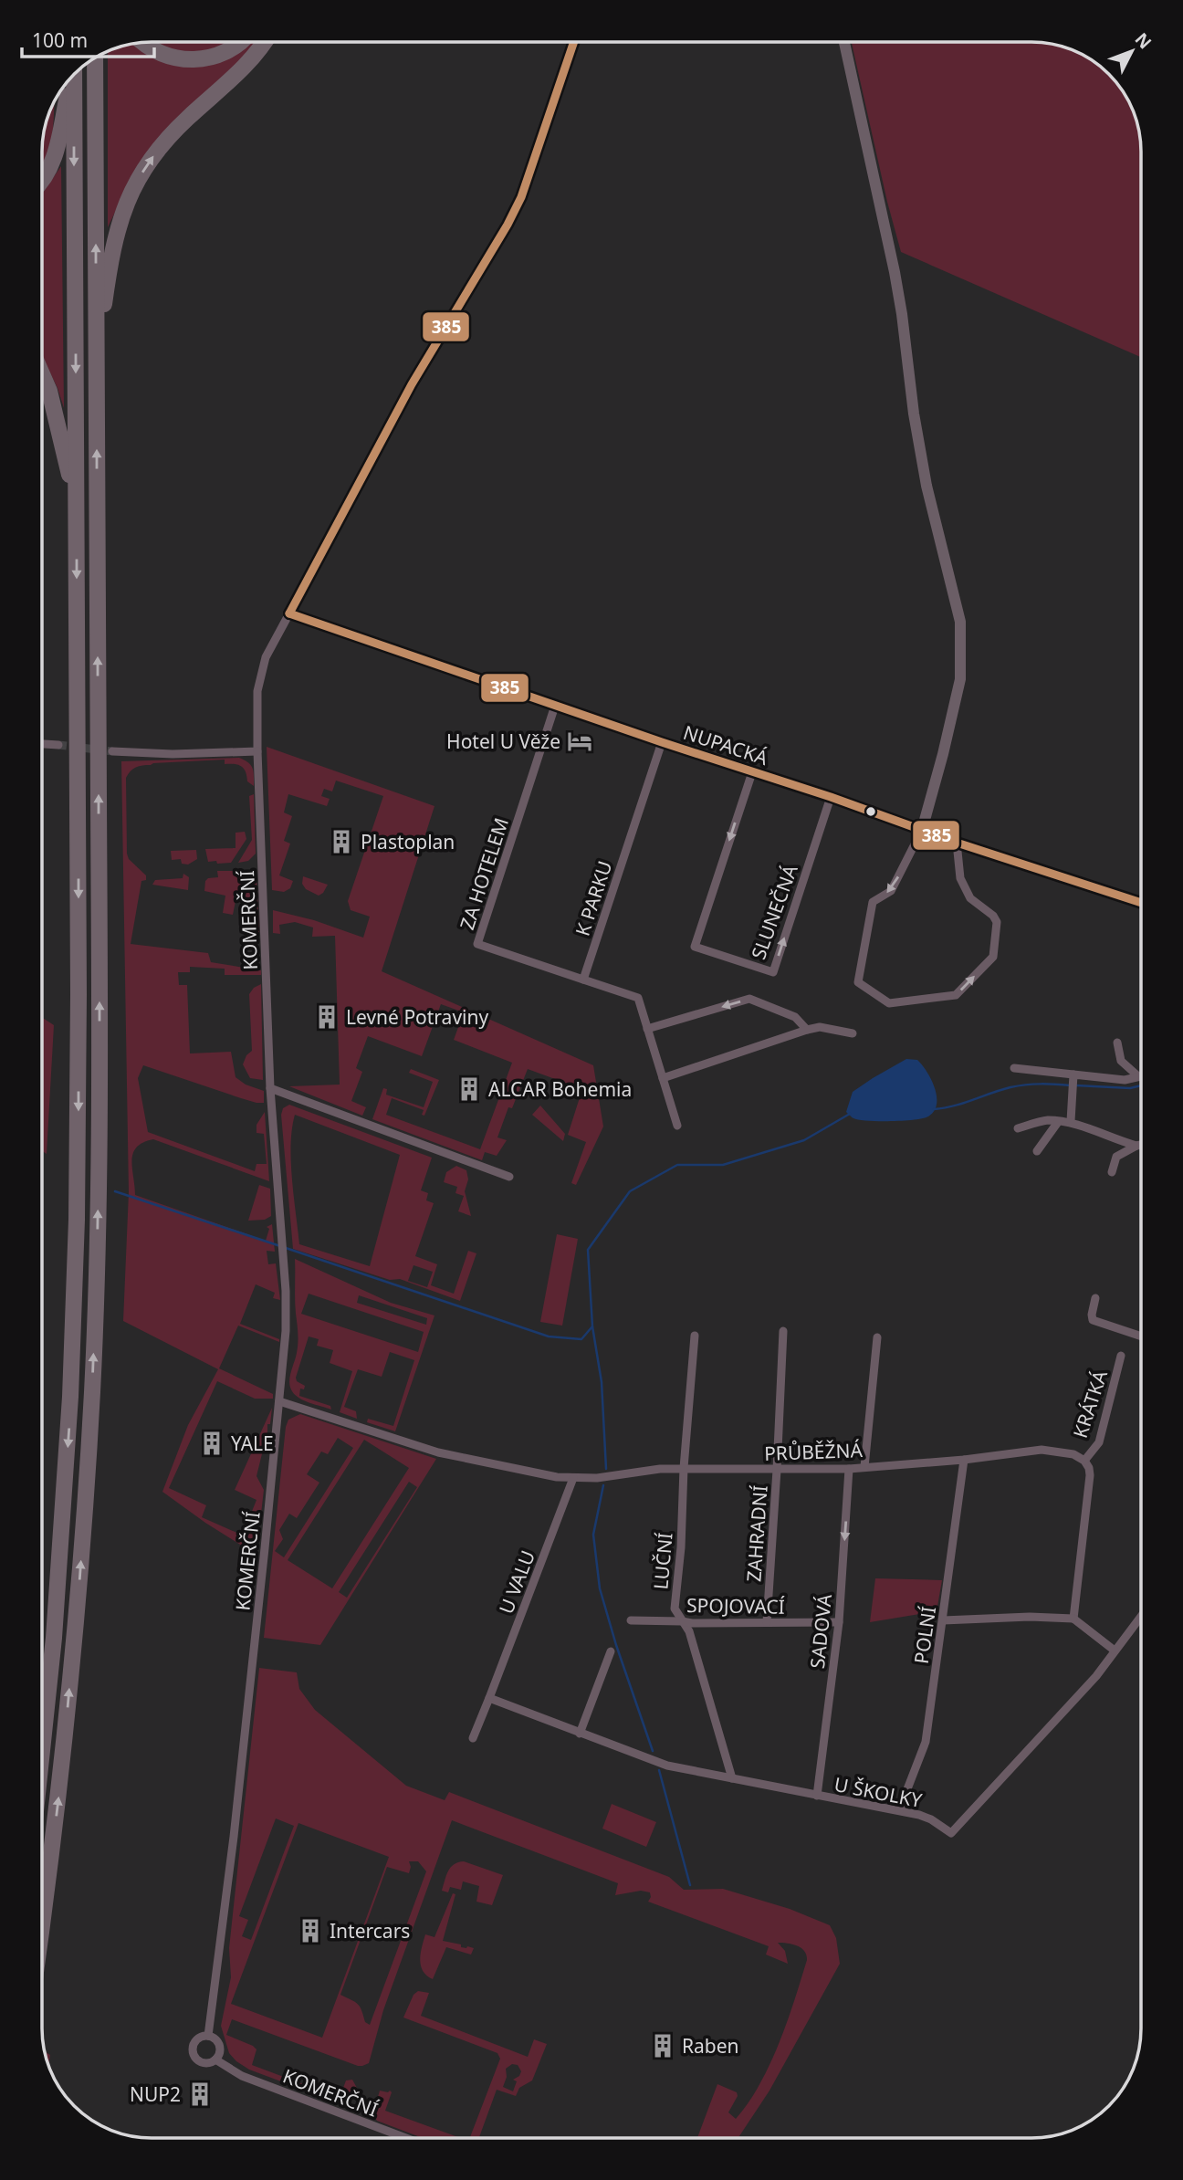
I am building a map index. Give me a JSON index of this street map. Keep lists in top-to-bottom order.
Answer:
{
  "streets": {
    "street": [
      "NUPACKÁ",
      "ZA HOTELEM",
      "K PARKU",
      "SLUNEČNÁ",
      "KOMERČNÍ",
      "KRÁTKÁ",
      "PRŮBĚŽNÁ",
      "ZAHRADNÍ",
      "LUČNÍ",
      "U VALU",
      "SPOJOVACÍ",
      "SADOVÁ",
      "POLNÍ",
      "U ŠKOLKY"
    ]
  },
  "crossings": [
    ["NUPACKÁ", "ZA HOTELEM"],
    ["NUPACKÁ", "K PARKU"],
    ["NUPACKÁ", "SLUNEČNÁ"],
    ["NUPACKÁ", "KOMERČNÍ"],
    ["ZA HOTELEM", "K PARKU"],
    ["KOMERČNÍ", "PRŮBĚŽNÁ"],
    ["KRÁTKÁ", "PRŮBĚŽNÁ"],
    ["PRŮBĚŽNÁ", "ZAHRADNÍ"],
    ["PRŮBĚŽNÁ", "LUČNÍ"],
    ["PRŮBĚŽNÁ", "U VALU"],
    ["PRŮBĚŽNÁ", "SADOVÁ"],
    ["PRŮBĚŽNÁ", "POLNÍ"],
    ["ZAHRADNÍ", "SPOJOVACÍ"],
    ["LUČNÍ", "SPOJOVACÍ"],
    ["LUČNÍ", "U ŠKOLKY"],
    ["SPOJOVACÍ", "SADOVÁ"],
    ["SADOVÁ", "U ŠKOLKY"],
    ["POLNÍ", "U ŠKOLKY"]
  ],
  "one_way": ["SADOVÁ"],
  "places": {
    "hotel": ["Hotel U Věže"],
    "building": [
      "Plastoplan",
      "Levné Potraviny",
      "ALCAR Bohemia",
      "YALE",
      "Intercars",
      "Raben",
      "NUP2"
    ]
  },
  "lines": ["transit line 385"],
  "scale_bar": "100 m",
  "north": "top right"
}
